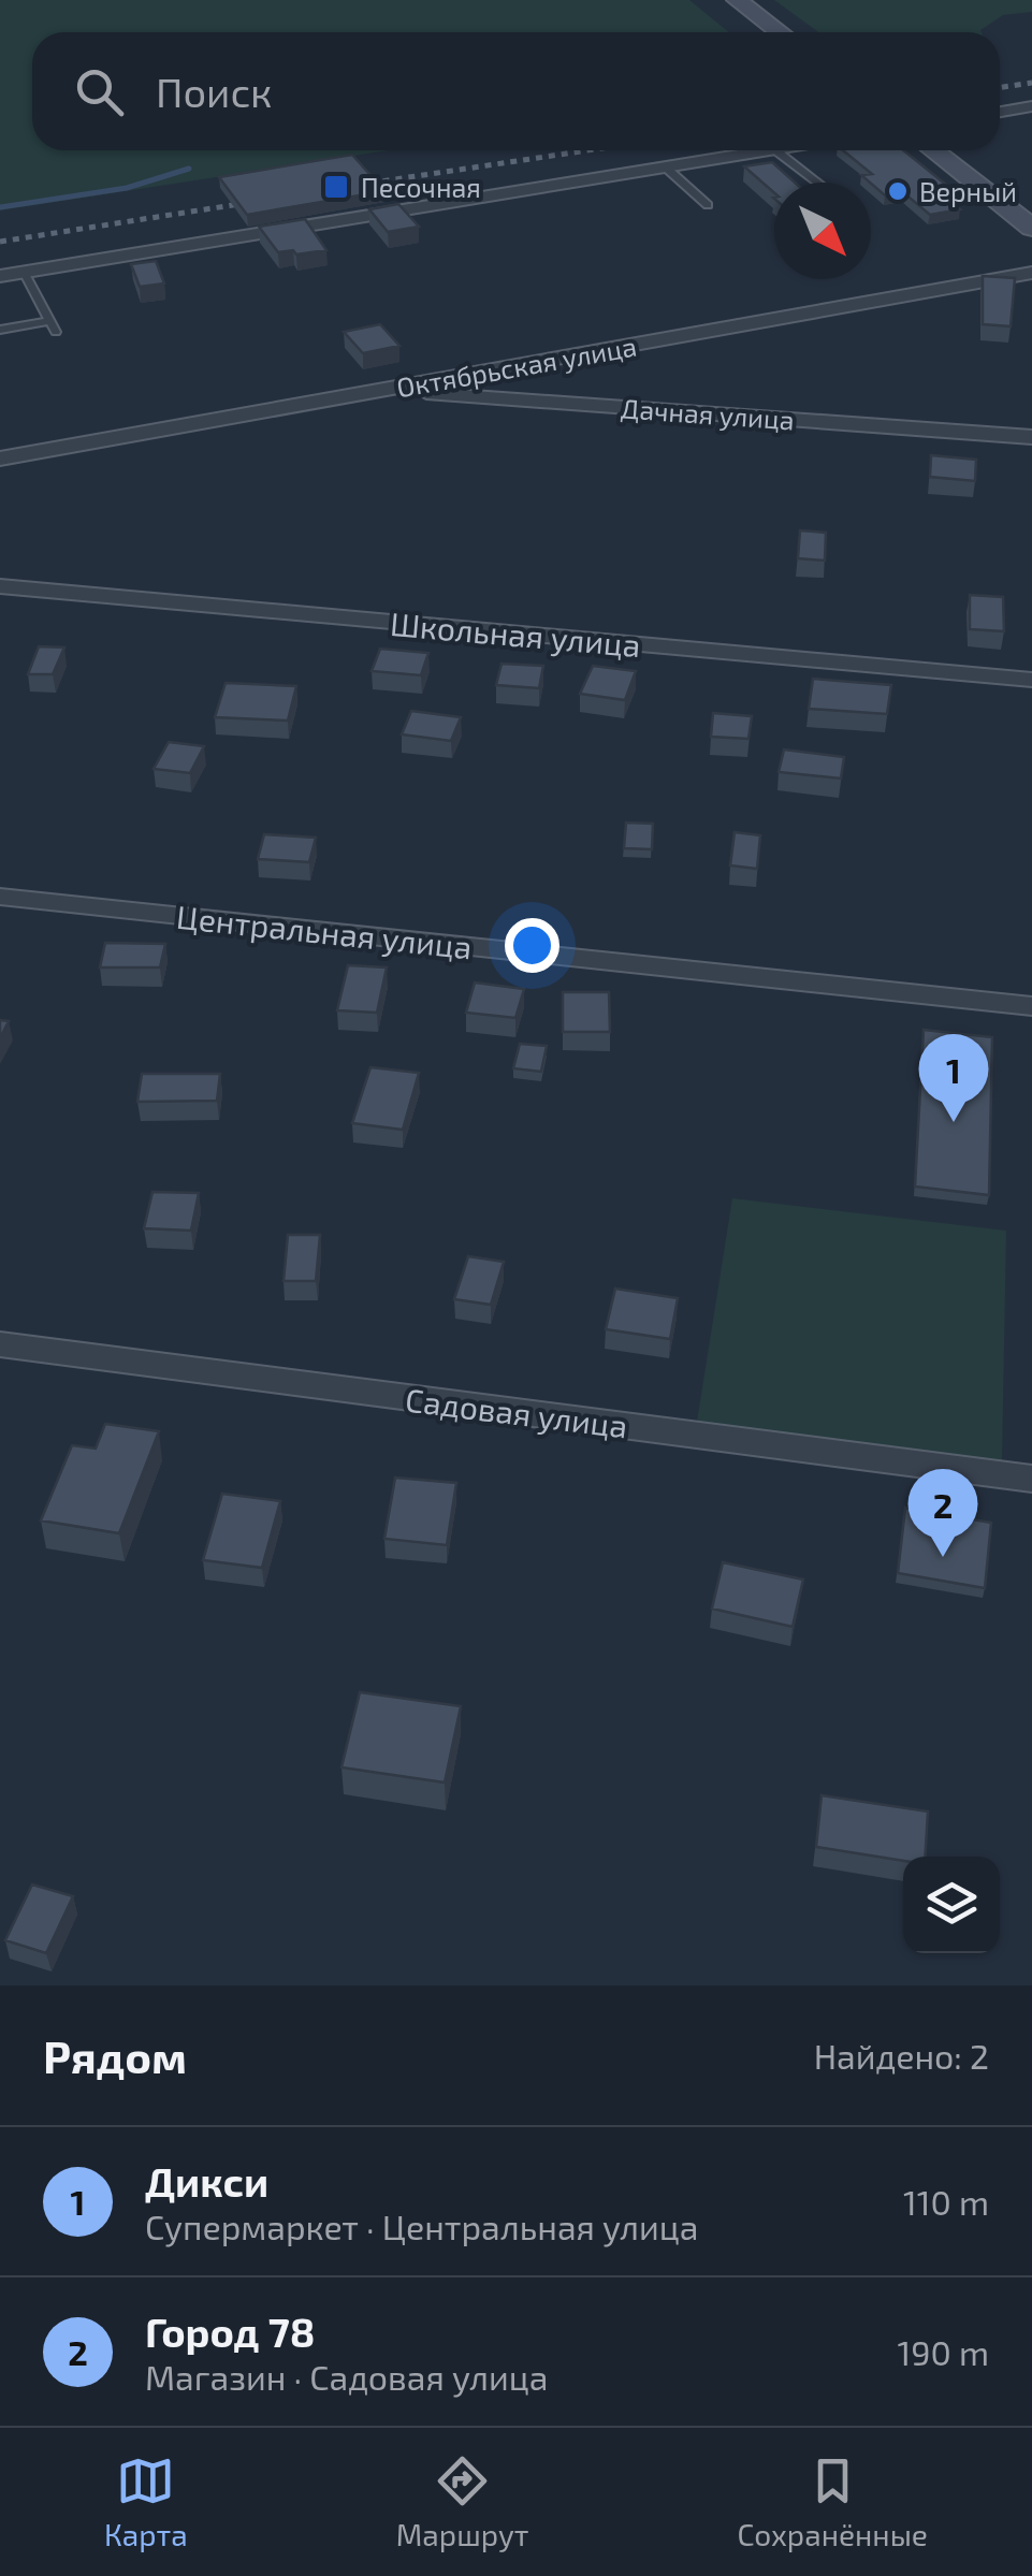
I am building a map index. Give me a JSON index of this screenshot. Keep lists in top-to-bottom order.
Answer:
{
  "streets": {
    "street": [
      "Октябрьская улица",
      "Дачная улица",
      "Школьная улица",
      "Центральная улица",
      "Садовая улица"
    ]
  },
  "crossings": [
    ["Октябрьская улица", "Дачная улица"]
  ],
  "places": {
    "transit": ["Песочная"],
    "other": ["Верный"]
  },
  "north": "bottom right",
  "page": {
    "search": "Поиск",
    "pins": ["1", "2"],
    "heading": ["Рядом", "Найдено: 2"],
    "list": [
      {
        "mark": "1",
        "name": "Дикси",
        "note": "Супермаркет · Центральная улица",
        "value": "110 m"
      },
      {
        "mark": "2",
        "name": "Город 78",
        "note": "Магазин · Садовая улица",
        "value": "190 m"
      }
    ],
    "nav": ["Карта", "Маршрут", "Сохранённые"]
  }
}
